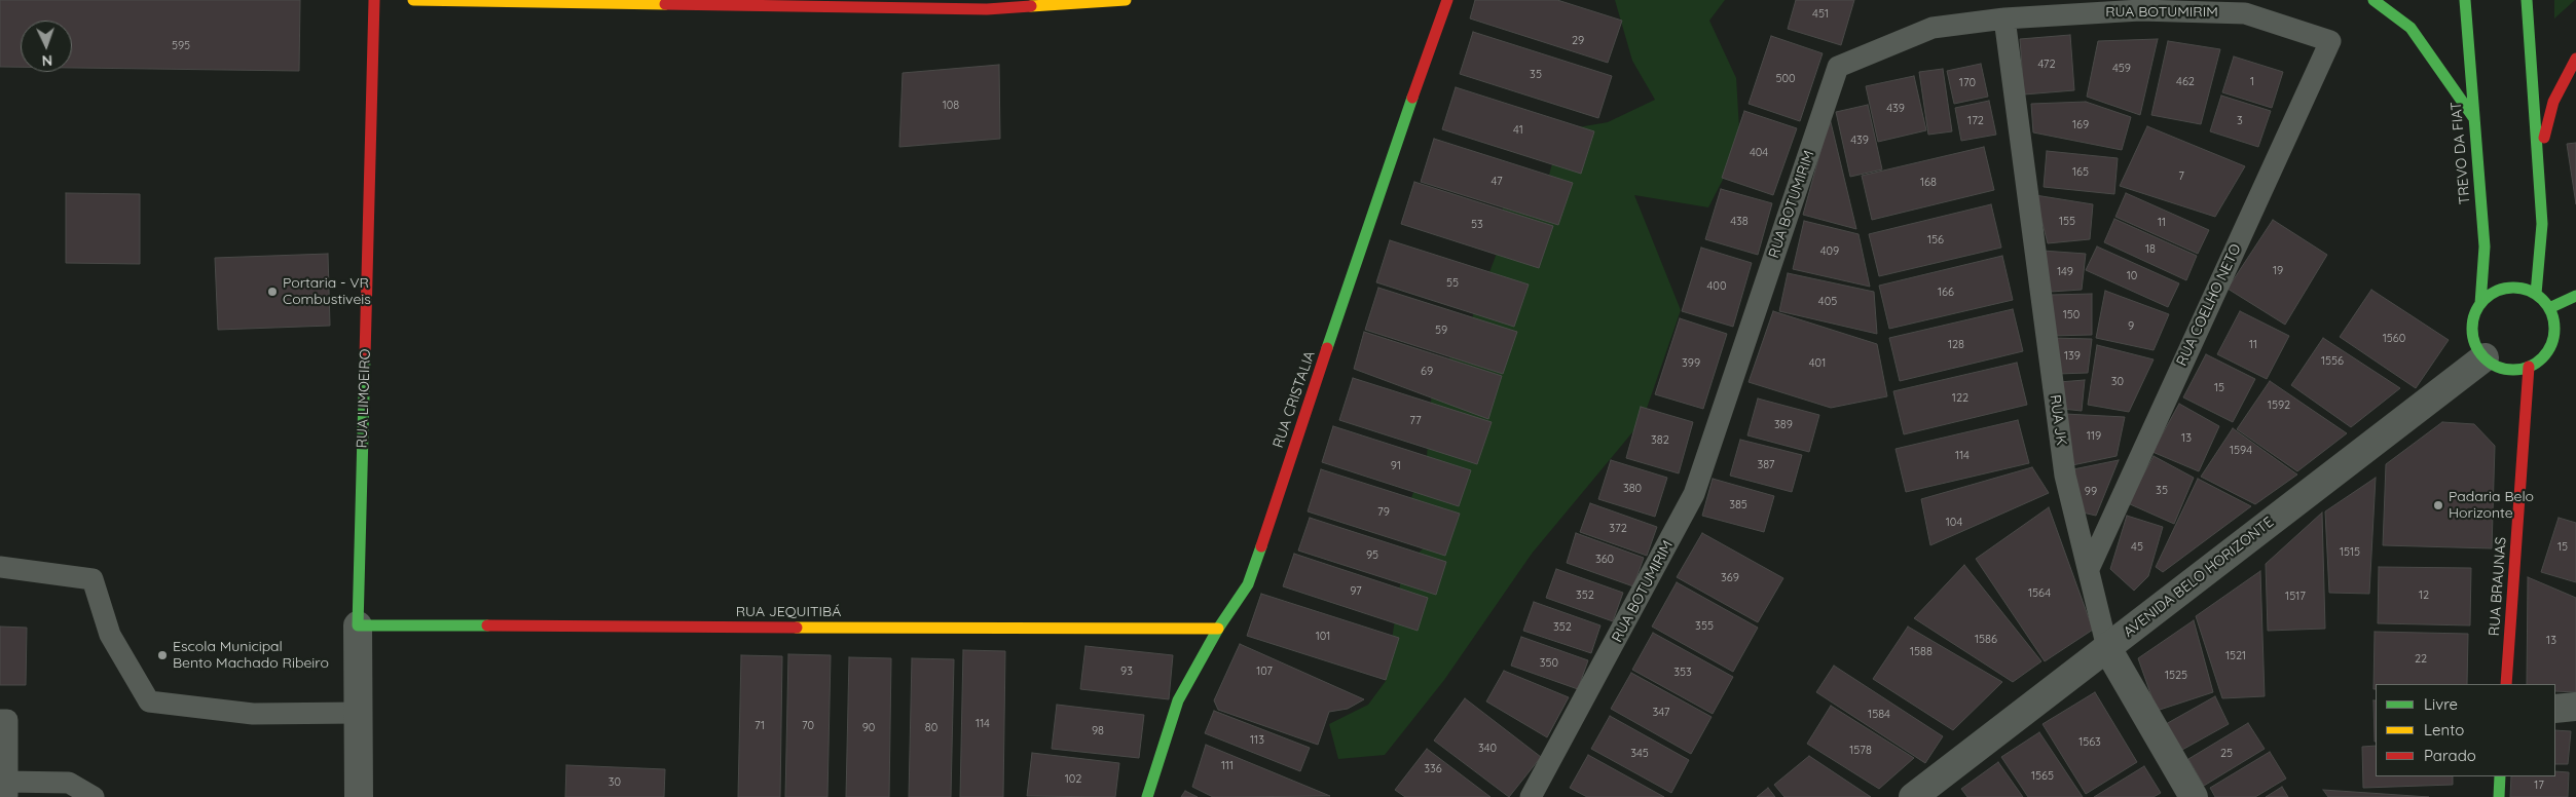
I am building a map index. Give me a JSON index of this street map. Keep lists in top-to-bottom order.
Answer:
{
  "streets": {
    "street": [
      "TREVO DA FIAT",
      "RUA LIMOEIRO",
      "RUA CRISTALIA",
      "RUA JK",
      "AVENIDA BELO HORIZONTE",
      "RUA BRAUNAS",
      "RUA JEQUITIBÁ"
    ],
    "lane": ["RUA BOTUMIRIM", "RUA COELHO NETO"]
  },
  "crossings": [
    ["RUA BOTUMIRIM", "RUA COELHO NETO"],
    ["RUA BOTUMIRIM", "RUA JK"],
    ["TREVO DA FIAT", "AVENIDA BELO HORIZONTE"],
    ["TREVO DA FIAT", "RUA BRAUNAS"],
    ["RUA COELHO NETO", "RUA JK"],
    ["RUA LIMOEIRO", "RUA JEQUITIBÁ"],
    ["RUA CRISTALIA", "RUA JEQUITIBÁ"],
    ["RUA JK", "AVENIDA BELO HORIZONTE"],
    ["AVENIDA BELO HORIZONTE", "RUA BRAUNAS"]
  ],
  "places": ["Portaria - VR Combustiveis", "Padaria Belo Horizonte", "Escola Municipal Bento Machado Ribeiro"],
  "house_numbers": [
    "451",
    "29",
    "595",
    "472",
    "459",
    "35",
    "500",
    "462",
    "1",
    "170",
    "108",
    "439",
    "172",
    "3",
    "169",
    "41",
    "439",
    "404",
    "165",
    "7",
    "47",
    "168",
    "438",
    "155",
    "11",
    "53",
    "156",
    "18",
    "409",
    "19",
    "149",
    "10",
    "55",
    "400",
    "166",
    "405",
    "150",
    "9",
    "59",
    "1560",
    "128",
    "11",
    "139",
    "1556",
    "399",
    "401",
    "69",
    "30",
    "15",
    "122",
    "1592",
    "77",
    "389",
    "119",
    "13",
    "382",
    "1594",
    "114",
    "387",
    "91",
    "380",
    "35",
    "99",
    "385",
    "79",
    "104",
    "372",
    "45",
    "15",
    "1515",
    "95",
    "360",
    "369",
    "97",
    "1564",
    "352",
    "12",
    "1517",
    "355",
    "352",
    "101",
    "1586",
    "13",
    "1588",
    "1521",
    "22",
    "350",
    "93",
    "107",
    "353",
    "1525",
    "347",
    "1584",
    "114",
    "71",
    "70",
    "90",
    "80",
    "98",
    "113",
    "1563",
    "340",
    "1578",
    "345",
    "25",
    "111",
    "336",
    "1565",
    "102",
    "30",
    "17"
  ],
  "legend": ["Livre", "Lento", "Parado"],
  "north": "bottom"
}
